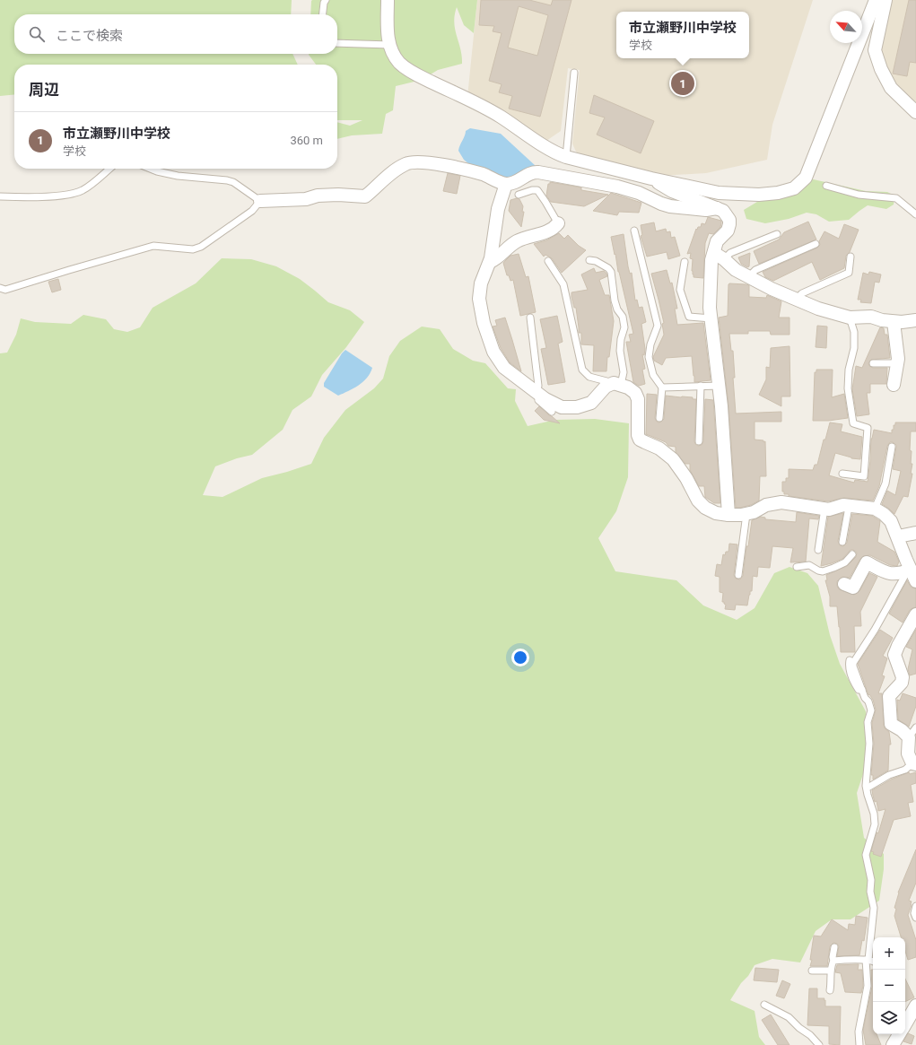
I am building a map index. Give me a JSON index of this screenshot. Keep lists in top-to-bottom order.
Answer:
{
  "north": "top left",
  "page": {
    "popup": ["市立瀬野川中学校", "学校"],
    "search": "ここで検索",
    "heading": "周辺",
    "pins": "1",
    "list": [
      {
        "mark": "1",
        "name": "市立瀬野川中学校",
        "note": "学校",
        "value": "360 m"
      }
    ],
    "map_buttons": ["+", "−"]
  }
}
